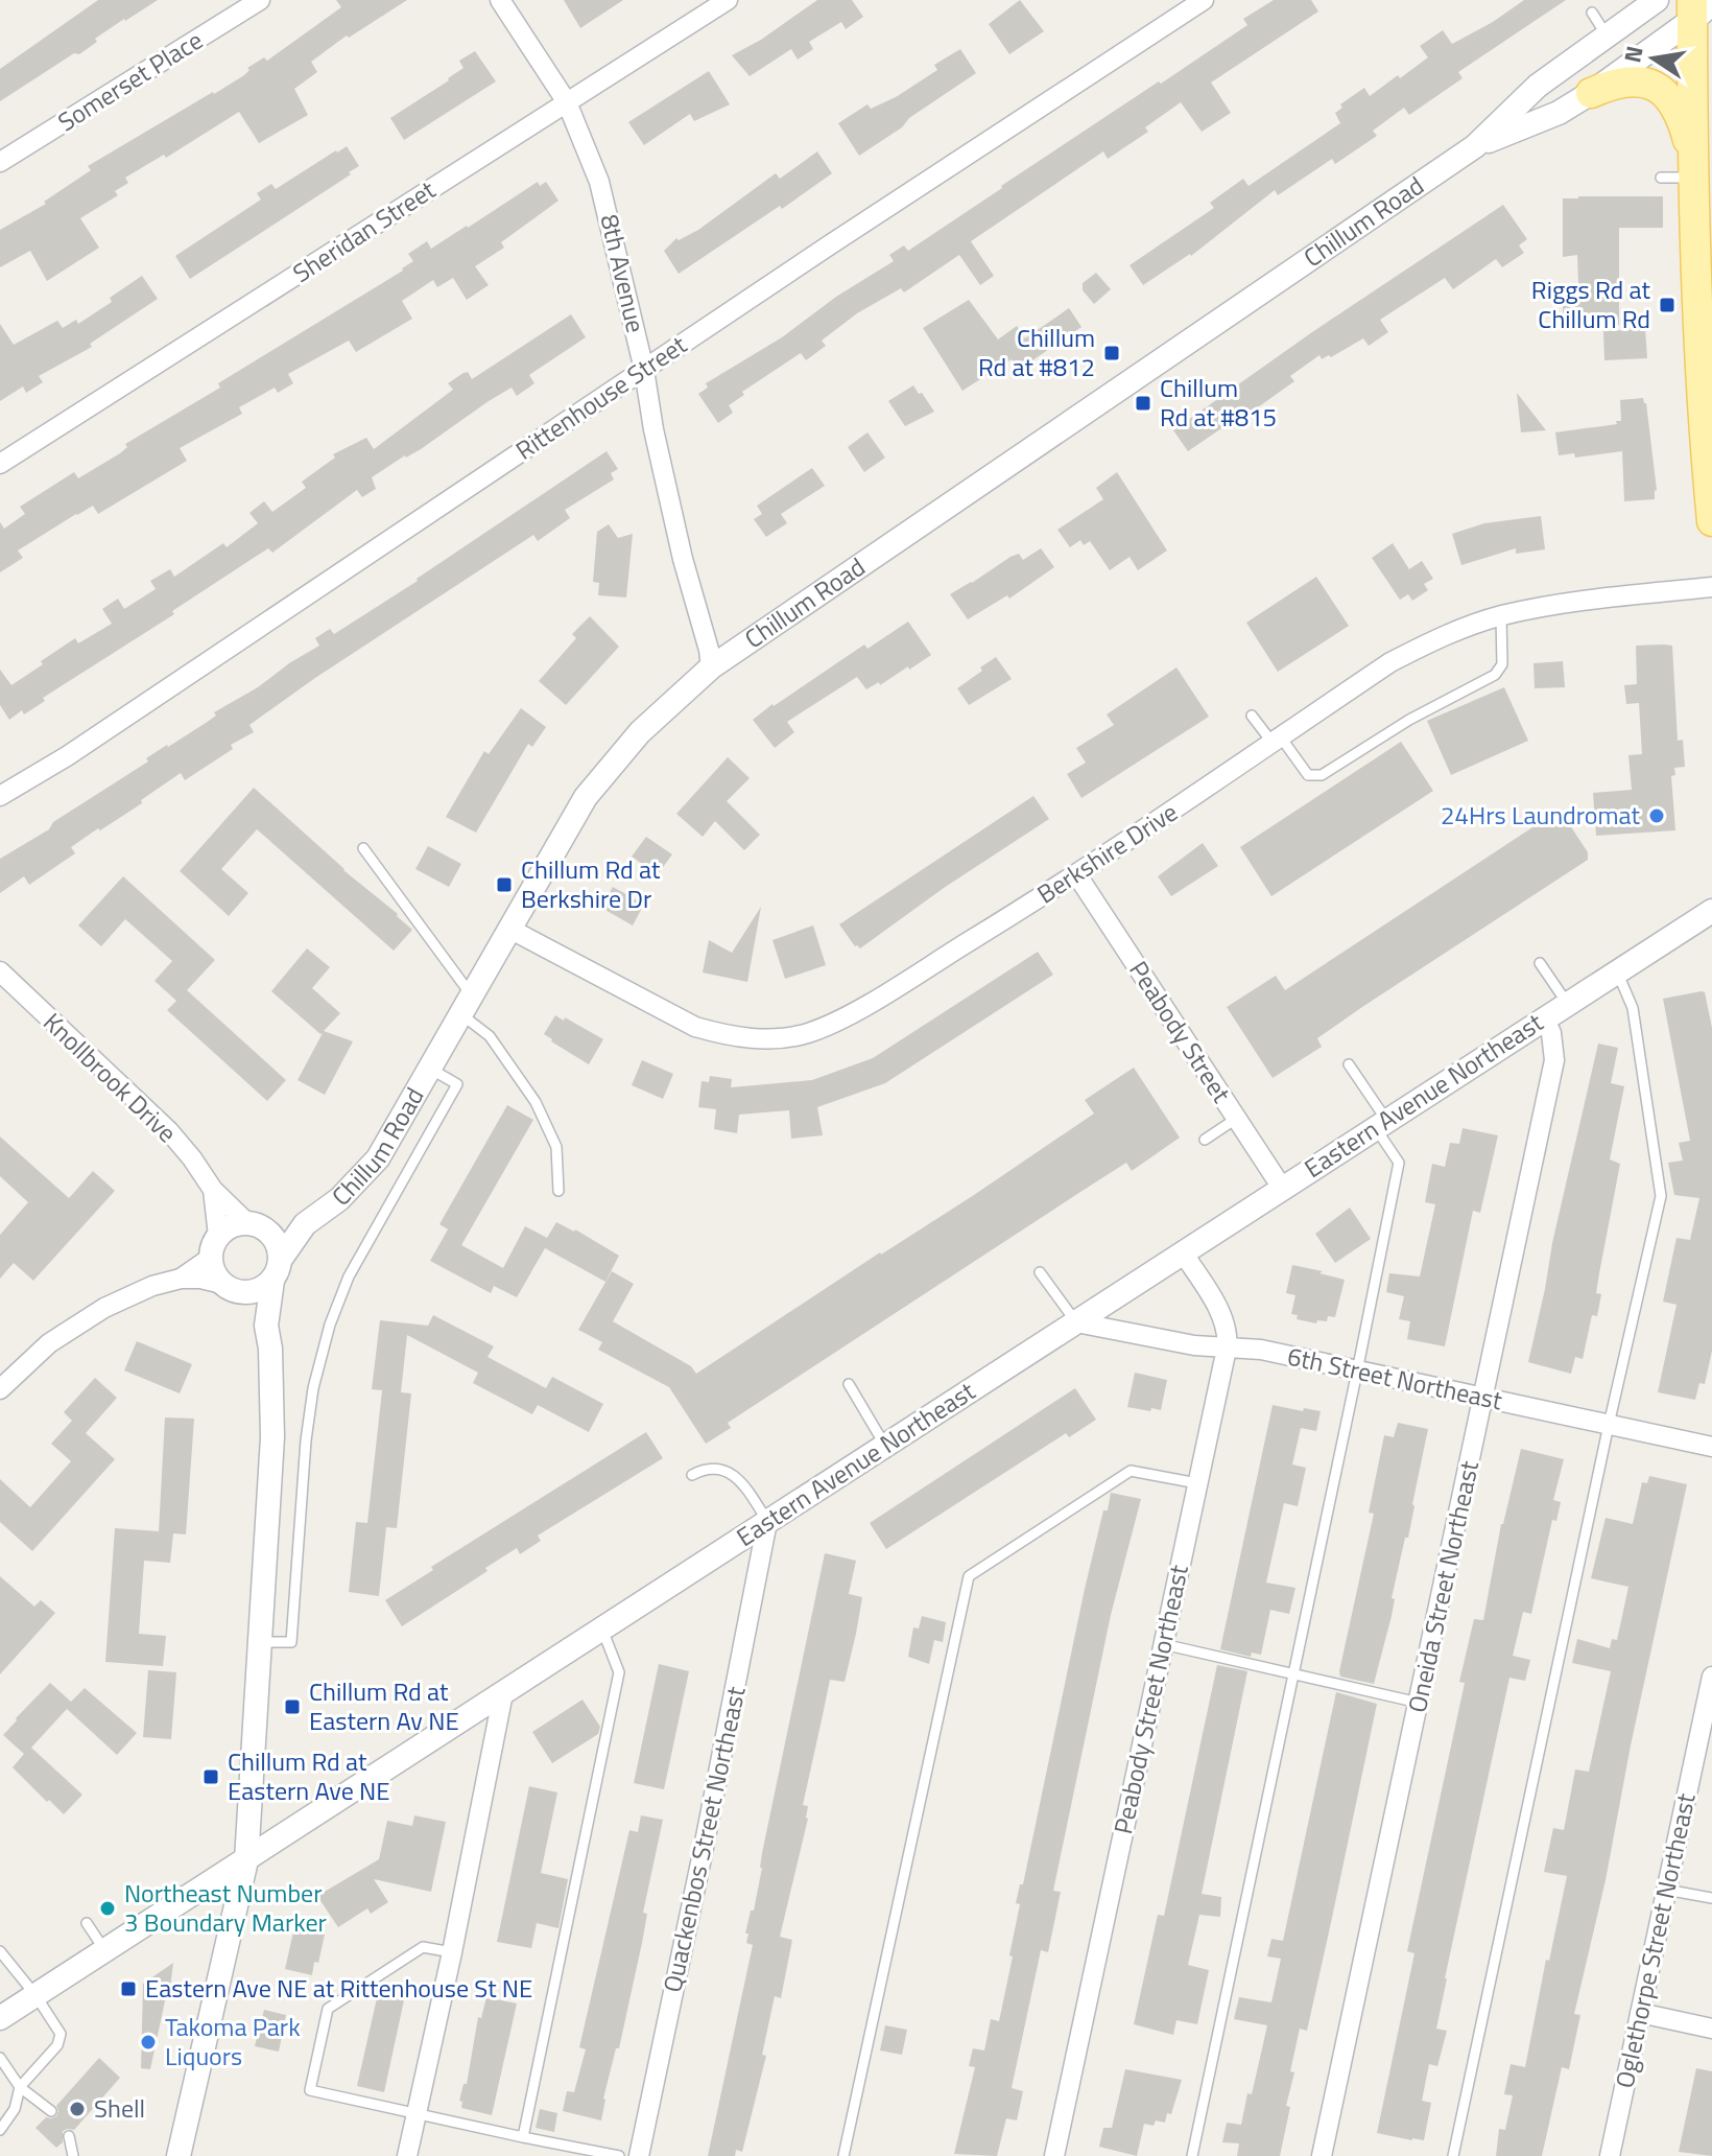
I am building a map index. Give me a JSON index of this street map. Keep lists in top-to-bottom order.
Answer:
{
  "streets": {
    "street": [
      "Somerset Place",
      "Chillum Road",
      "Sheridan Street",
      "8th Avenue",
      "Rittenhouse Street",
      "Berkshire Drive",
      "Peabody Street",
      "Knollbrook Drive",
      "Eastern Avenue Northeast",
      "6th Street Northeast",
      "Oneida Street Northeast",
      "Peabody Street Northeast",
      "Quackenbos Street Northeast",
      "Oglethorpe Street Northeast"
    ]
  },
  "crossings": [
    ["Chillum Road", "8th Avenue"],
    ["Chillum Road", "Berkshire Drive"],
    ["Chillum Road", "Knollbrook Drive"],
    ["Chillum Road", "Eastern Avenue Northeast"],
    ["Sheridan Street", "8th Avenue"],
    ["8th Avenue", "Rittenhouse Street"],
    ["Berkshire Drive", "Peabody Street"],
    ["Peabody Street", "Eastern Avenue Northeast"],
    ["Eastern Avenue Northeast", "6th Street Northeast"],
    ["Eastern Avenue Northeast", "Oneida Street Northeast"],
    ["Eastern Avenue Northeast", "Peabody Street Northeast"],
    ["Eastern Avenue Northeast", "Quackenbos Street Northeast"],
    ["6th Street Northeast", "Oneida Street Northeast"],
    ["6th Street Northeast", "Peabody Street Northeast"]
  ],
  "places": {
    "transit": [
      "Riggs Rd at Chillum Rd",
      "Chillum Rd at #812",
      "Chillum Rd at #815",
      "Chillum Rd at Berkshire Dr",
      "Chillum Rd at Eastern Av NE",
      "Chillum Rd at Eastern Ave NE",
      "Eastern Ave NE at Rittenhouse St NE"
    ],
    "other": [
      "24Hrs Laundromat",
      "Northeast Number 3 Boundary Marker",
      "Takoma Park Liquors",
      "Shell"
    ]
  },
  "north": "left"
}
